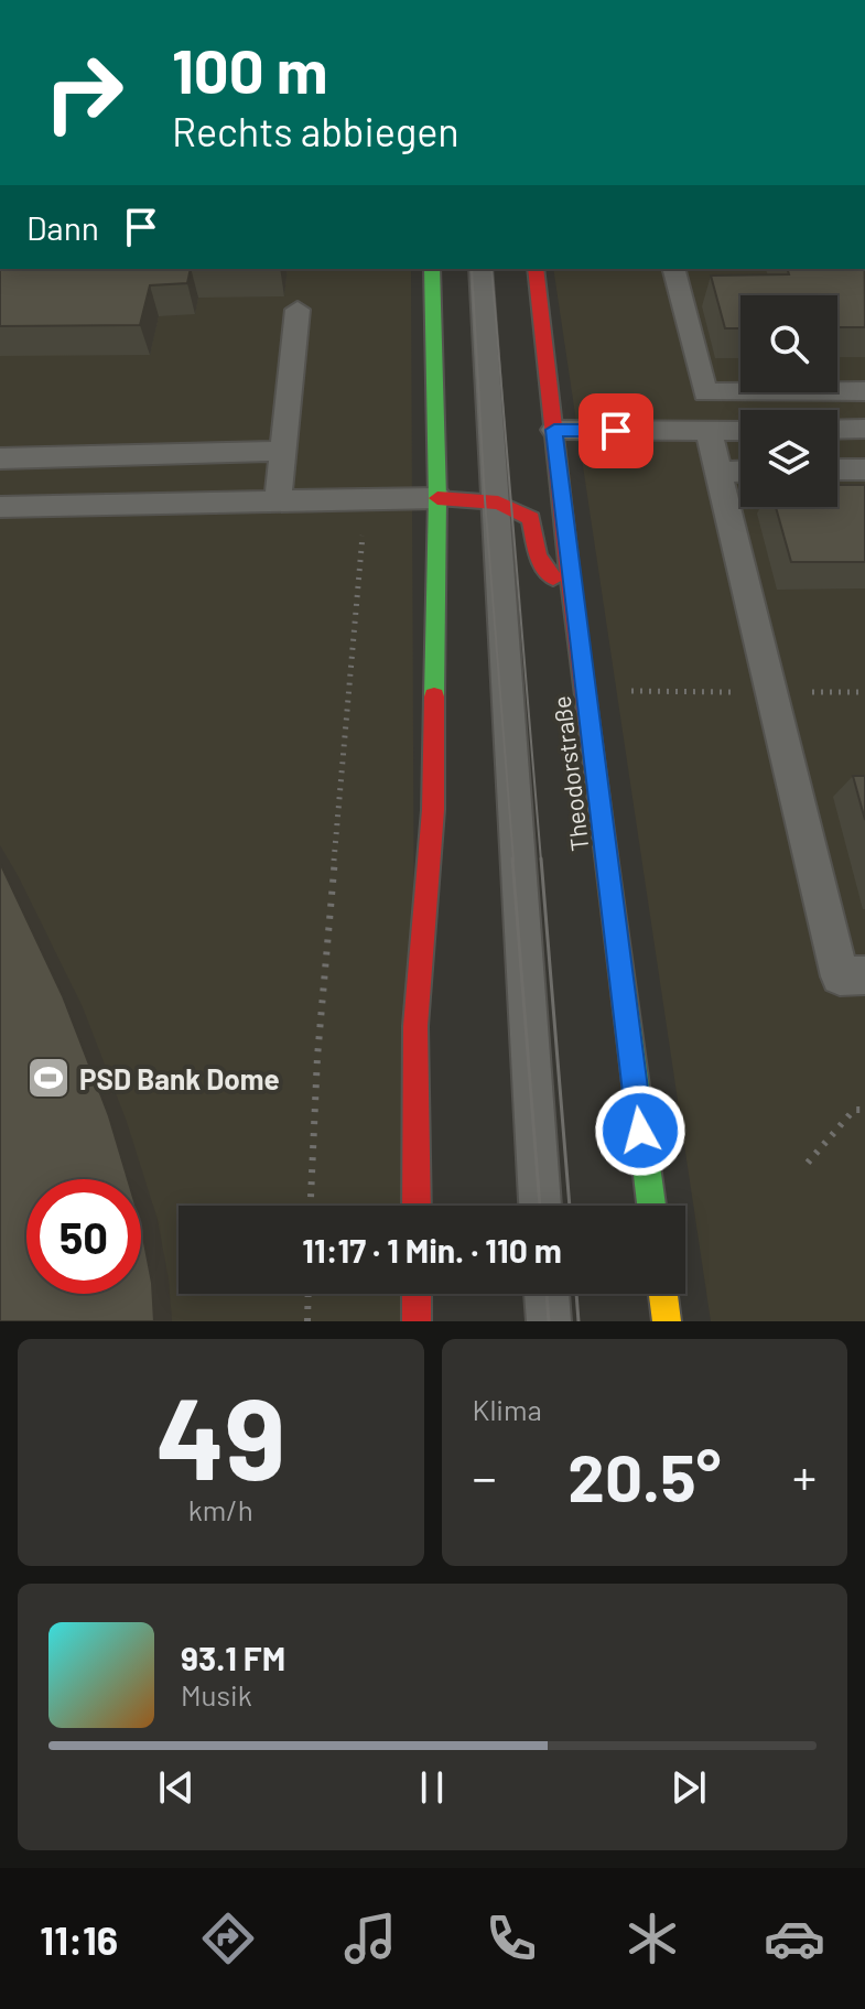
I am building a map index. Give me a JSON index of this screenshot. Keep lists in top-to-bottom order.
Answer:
{
  "streets": {
    "main road": ["Theodorstraße"]
  },
  "places": {
    "sports": ["PSD Bank Dome"]
  },
  "page": {
    "turn": ["100 m", "Rechts abbiegen"],
    "then": "Dann",
    "limit": "50",
    "trip": "11:17 · 1 Min. · 110 m",
    "tile": [
      ["49", "km/h"],
      "Klima"
    ],
    "heat": ["−", "20.5°", "+"],
    "song": ["93.1 FM", "Musik"],
    "tabs": "11:16"
  }
}
